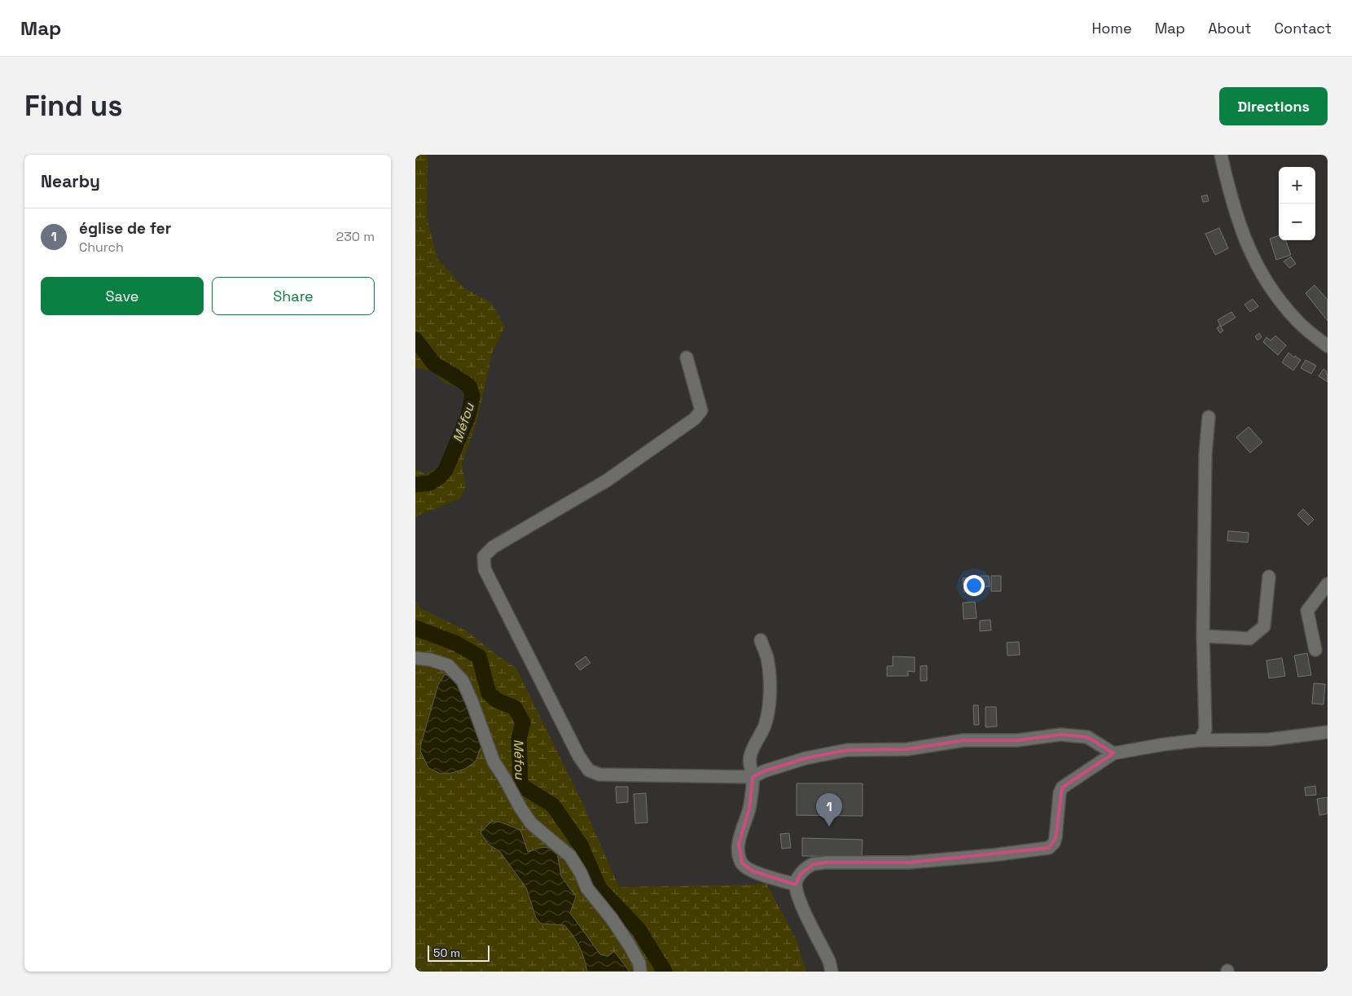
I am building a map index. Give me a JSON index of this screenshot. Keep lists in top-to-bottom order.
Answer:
{
  "water": ["Méfou"],
  "scale_bar": "50 m",
  "page": {
    "header": "Map",
    "nav": [
      "Home",
      "Map",
      "About",
      "Contact"
    ],
    "buttons": [
      "Directions",
      ["Save", "Share"]
    ],
    "title": "Find us",
    "heading": "Nearby",
    "map_buttons": ["+", "−"],
    "list": [
      {
        "mark": "1",
        "name": "église de fer",
        "note": "Church",
        "value": "230 m"
      }
    ],
    "pins": "1",
    "scale": "50 m"
  }
}
